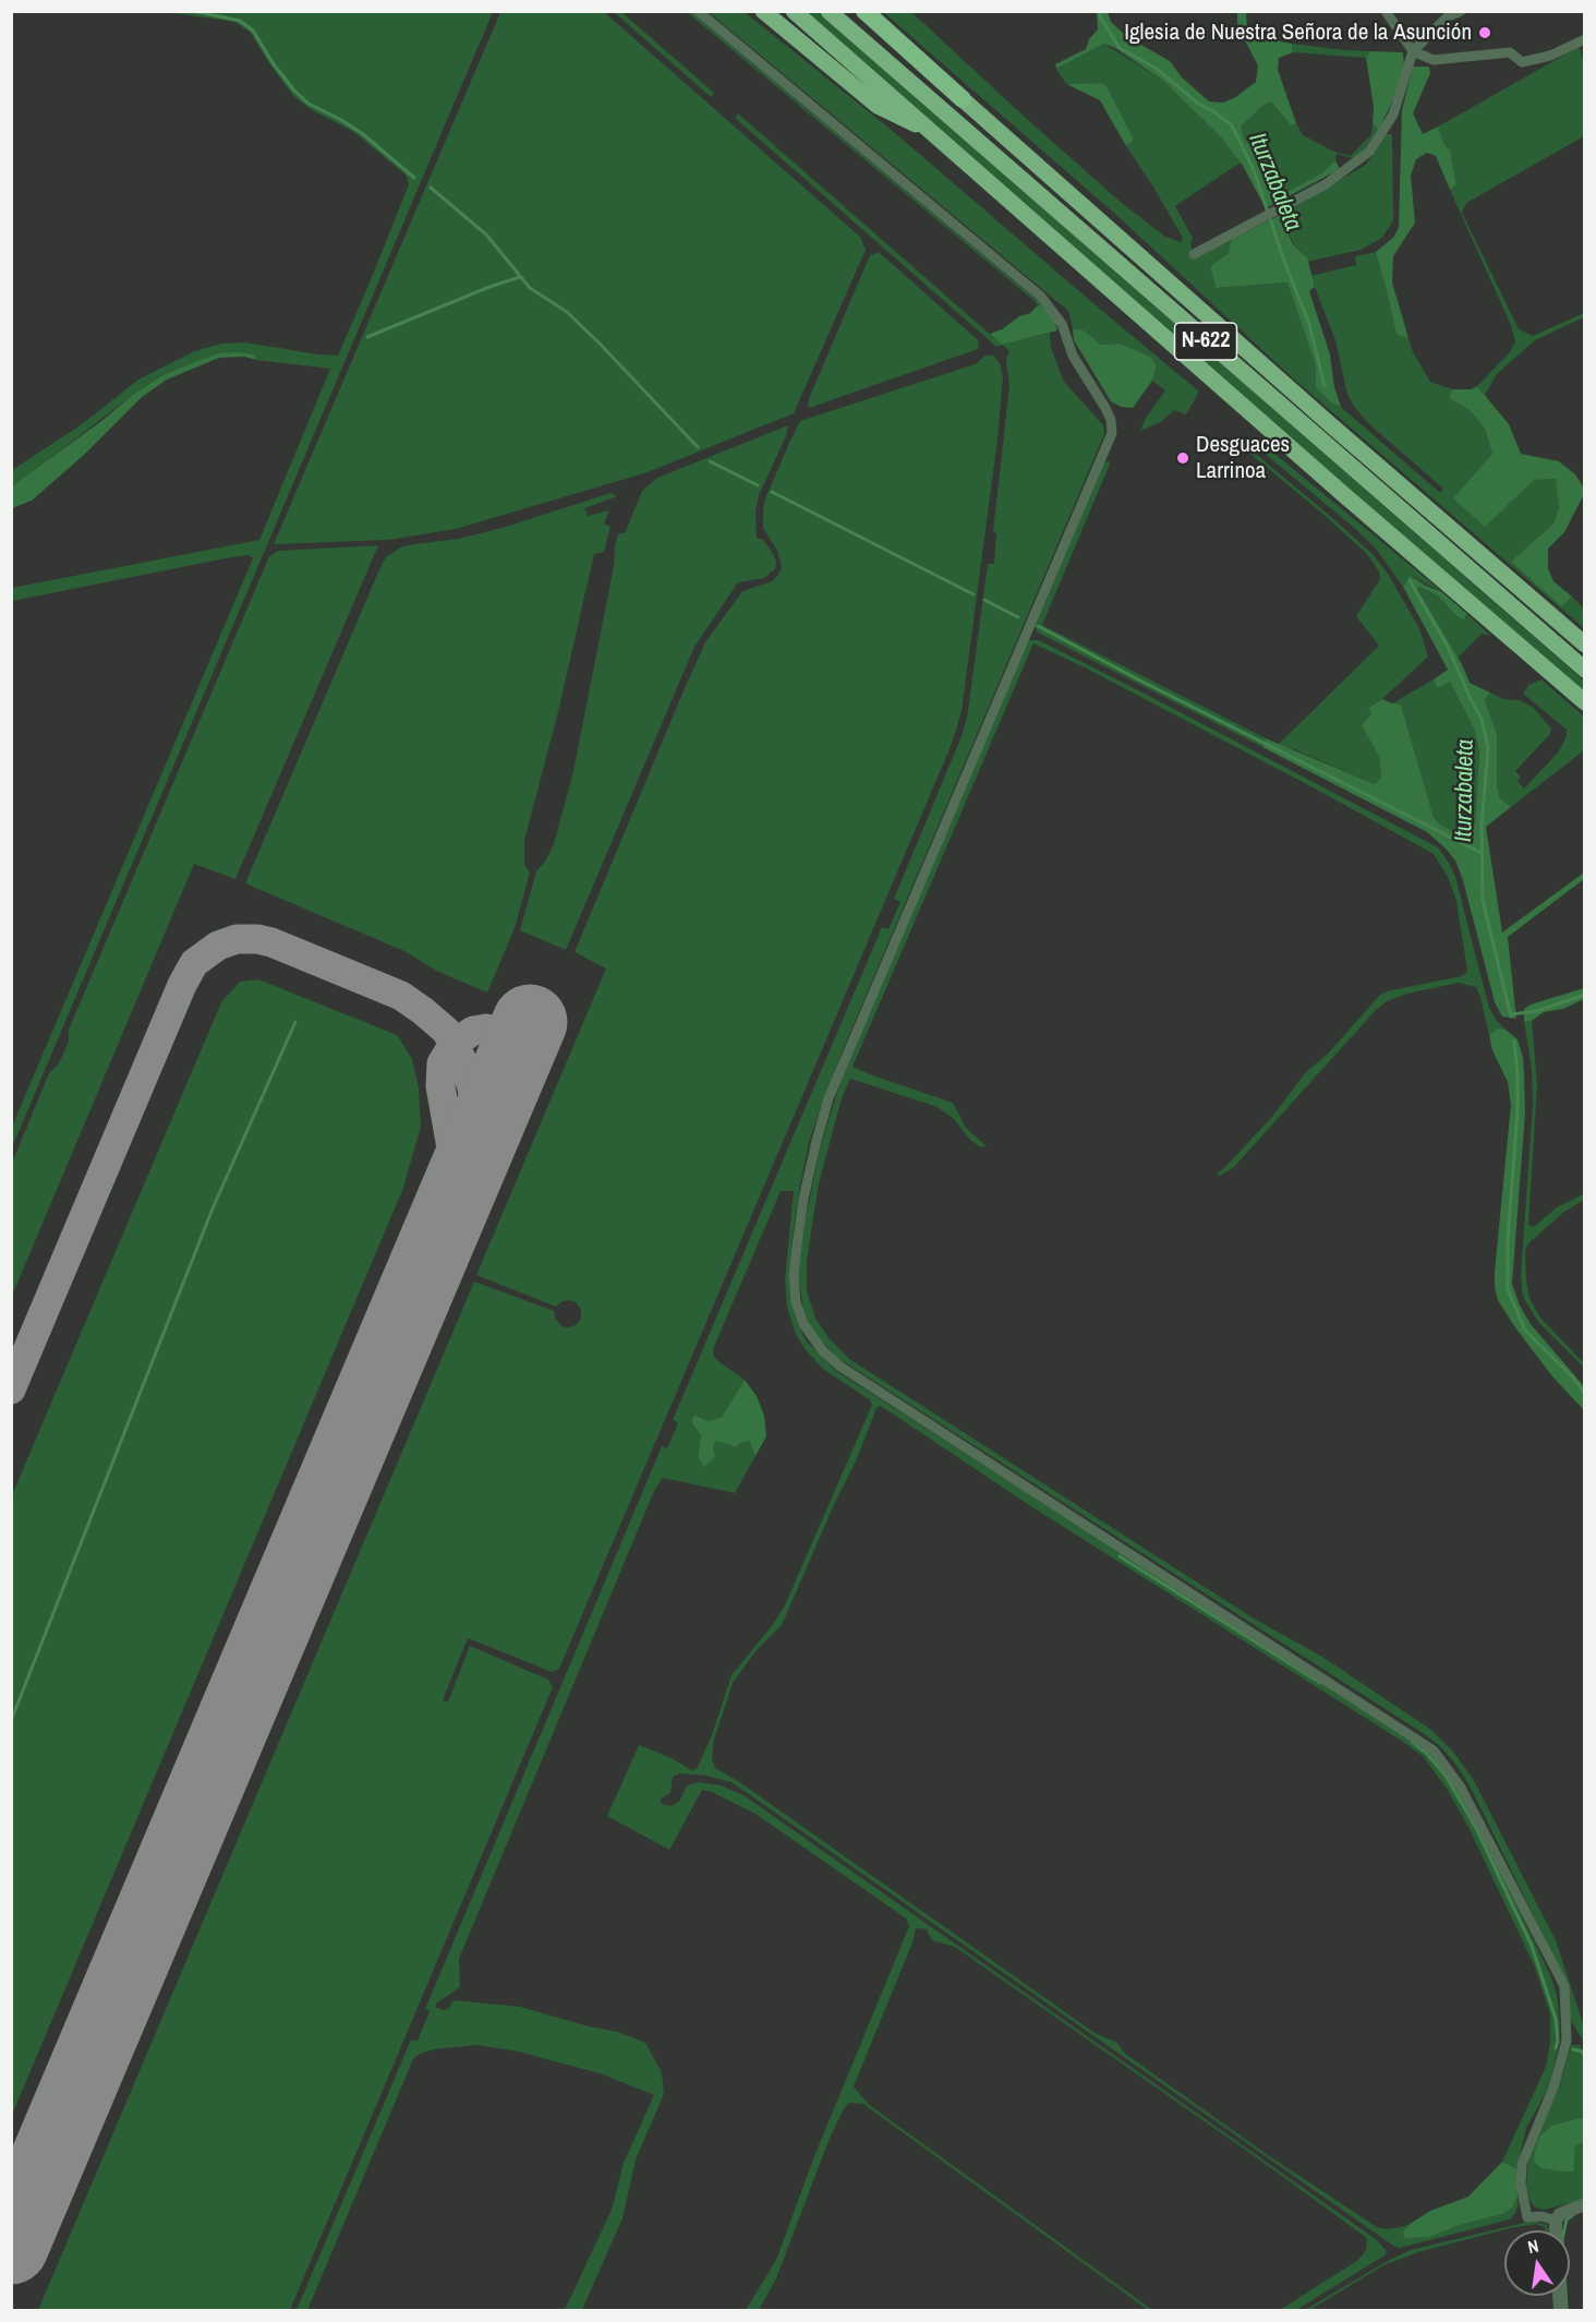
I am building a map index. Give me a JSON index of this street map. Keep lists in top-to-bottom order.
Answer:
{
  "streets": {
    "highway": ["N-622"]
  },
  "water": ["Iturzabaleta"],
  "places": ["Iglesia de Nuestra Señora de la Asunción", "Desguaces Larrinoa"],
  "north": "top"
}
